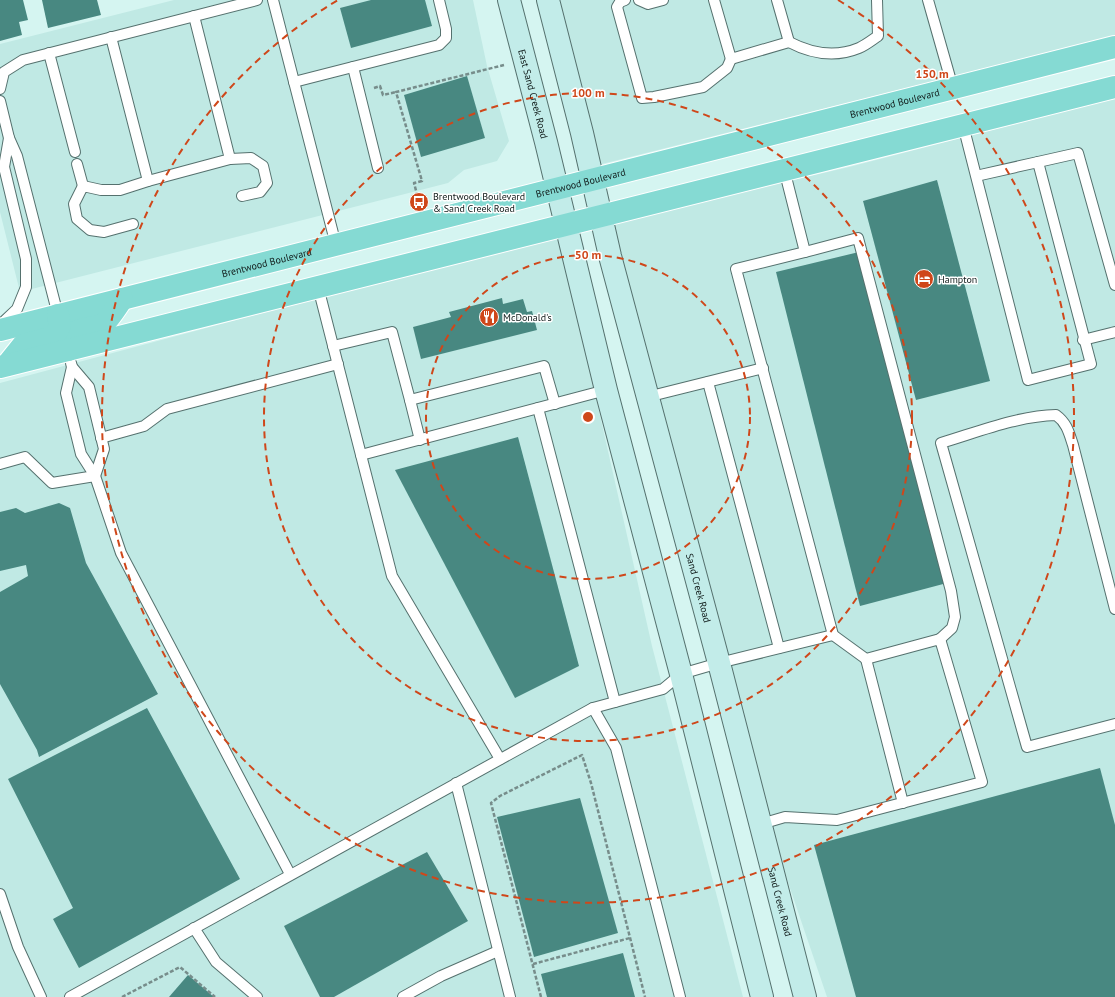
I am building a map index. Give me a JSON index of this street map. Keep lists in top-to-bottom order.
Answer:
{
  "streets": {
    "main road": ["East Sand Creek Road", "Brentwood Boulevard", "Sand Creek Road"]
  },
  "crossings": [
    ["East Sand Creek Road", "Brentwood Boulevard"],
    ["Brentwood Boulevard", "Sand Creek Road"]
  ],
  "places": {
    "bus stop": ["Brentwood Boulevard & Sand Creek Road"],
    "hotel": ["Hampton"],
    "restaurant": ["McDonald's"]
  },
  "rings": ["150 m", "100 m", "50 m"]
}
